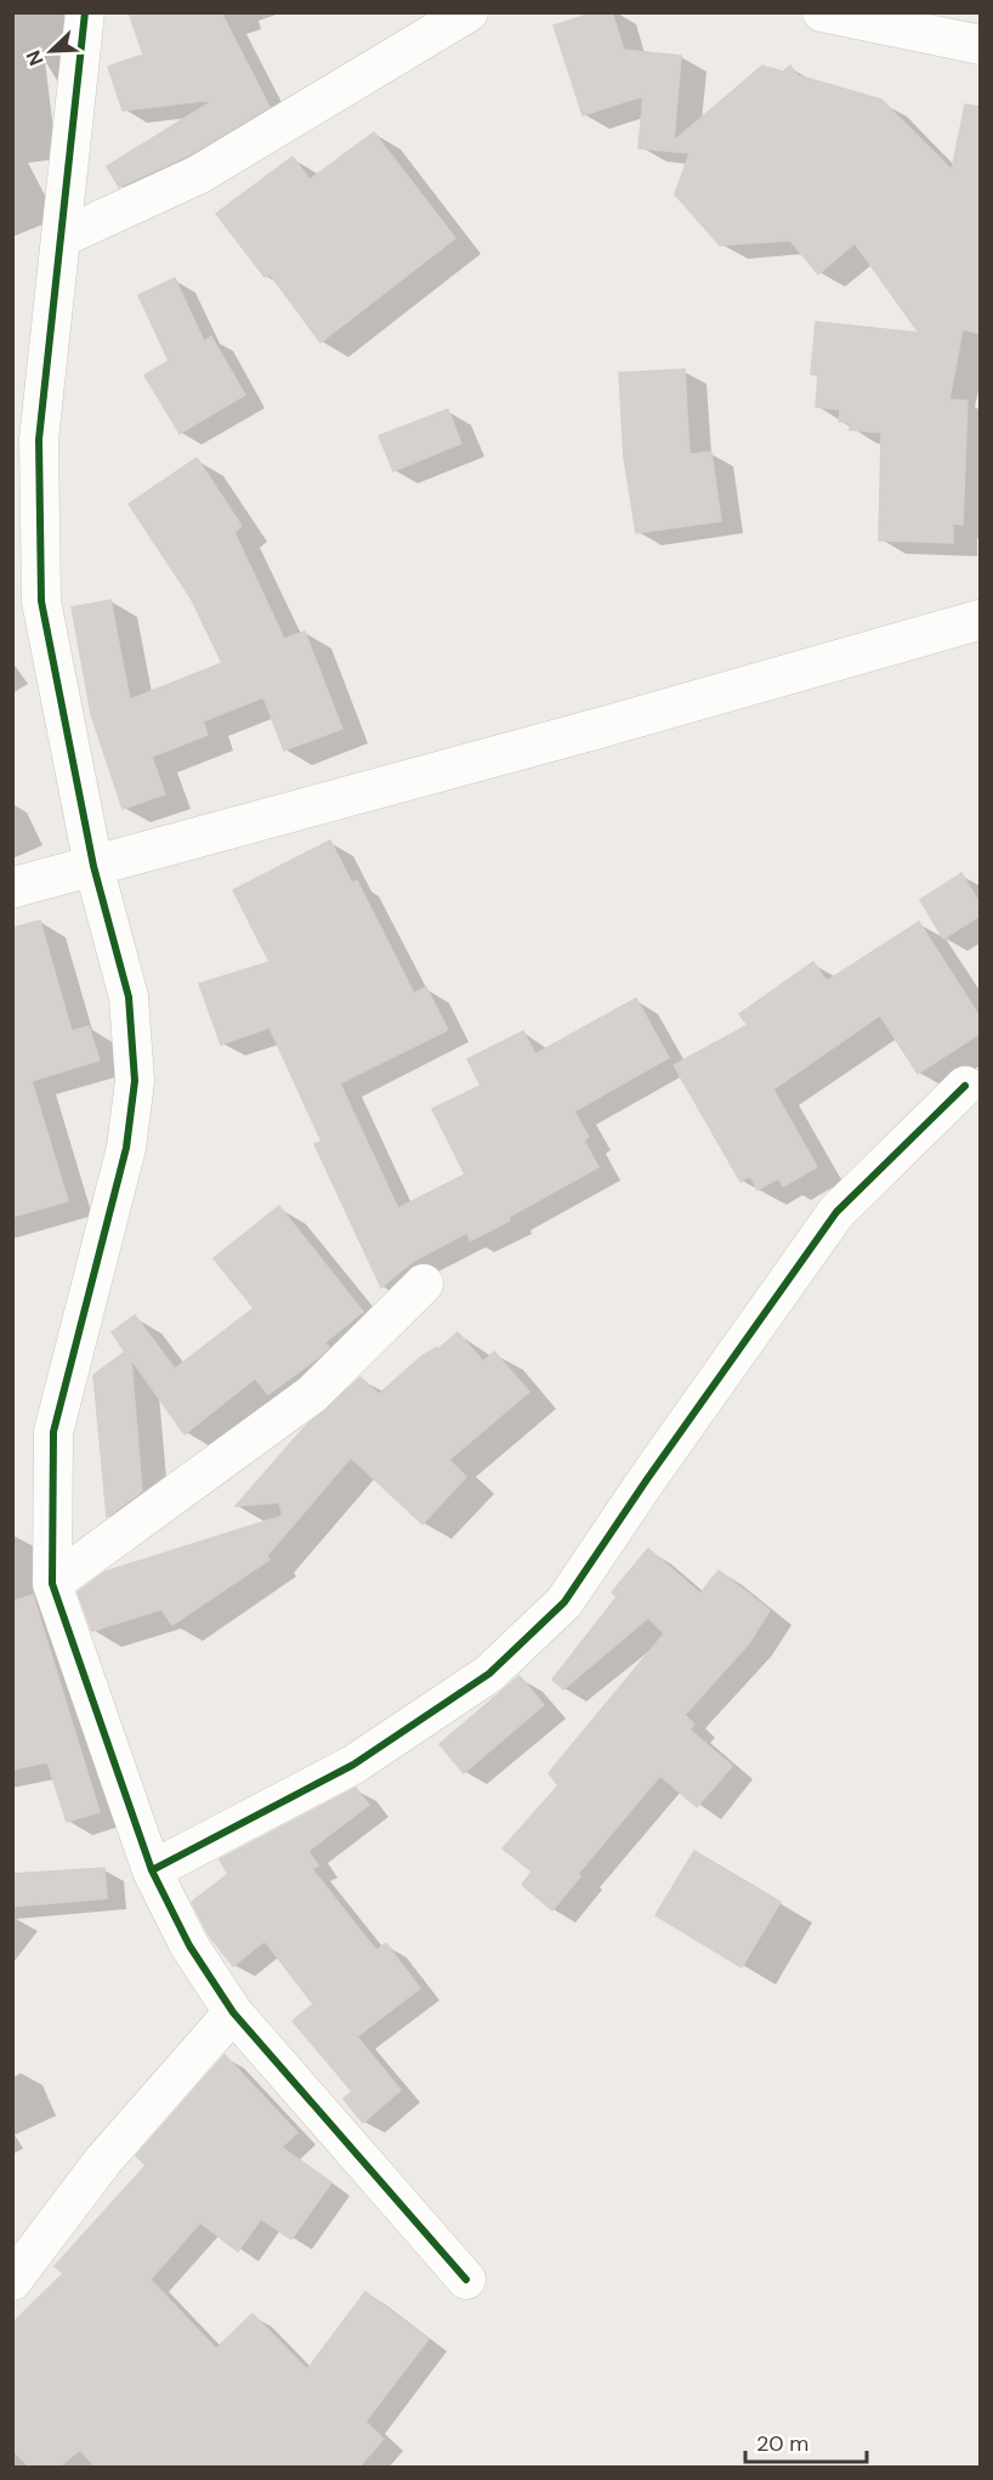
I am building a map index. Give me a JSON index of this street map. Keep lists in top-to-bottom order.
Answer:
{
  "scale_bar": "20 m",
  "north": "bottom left"
}
